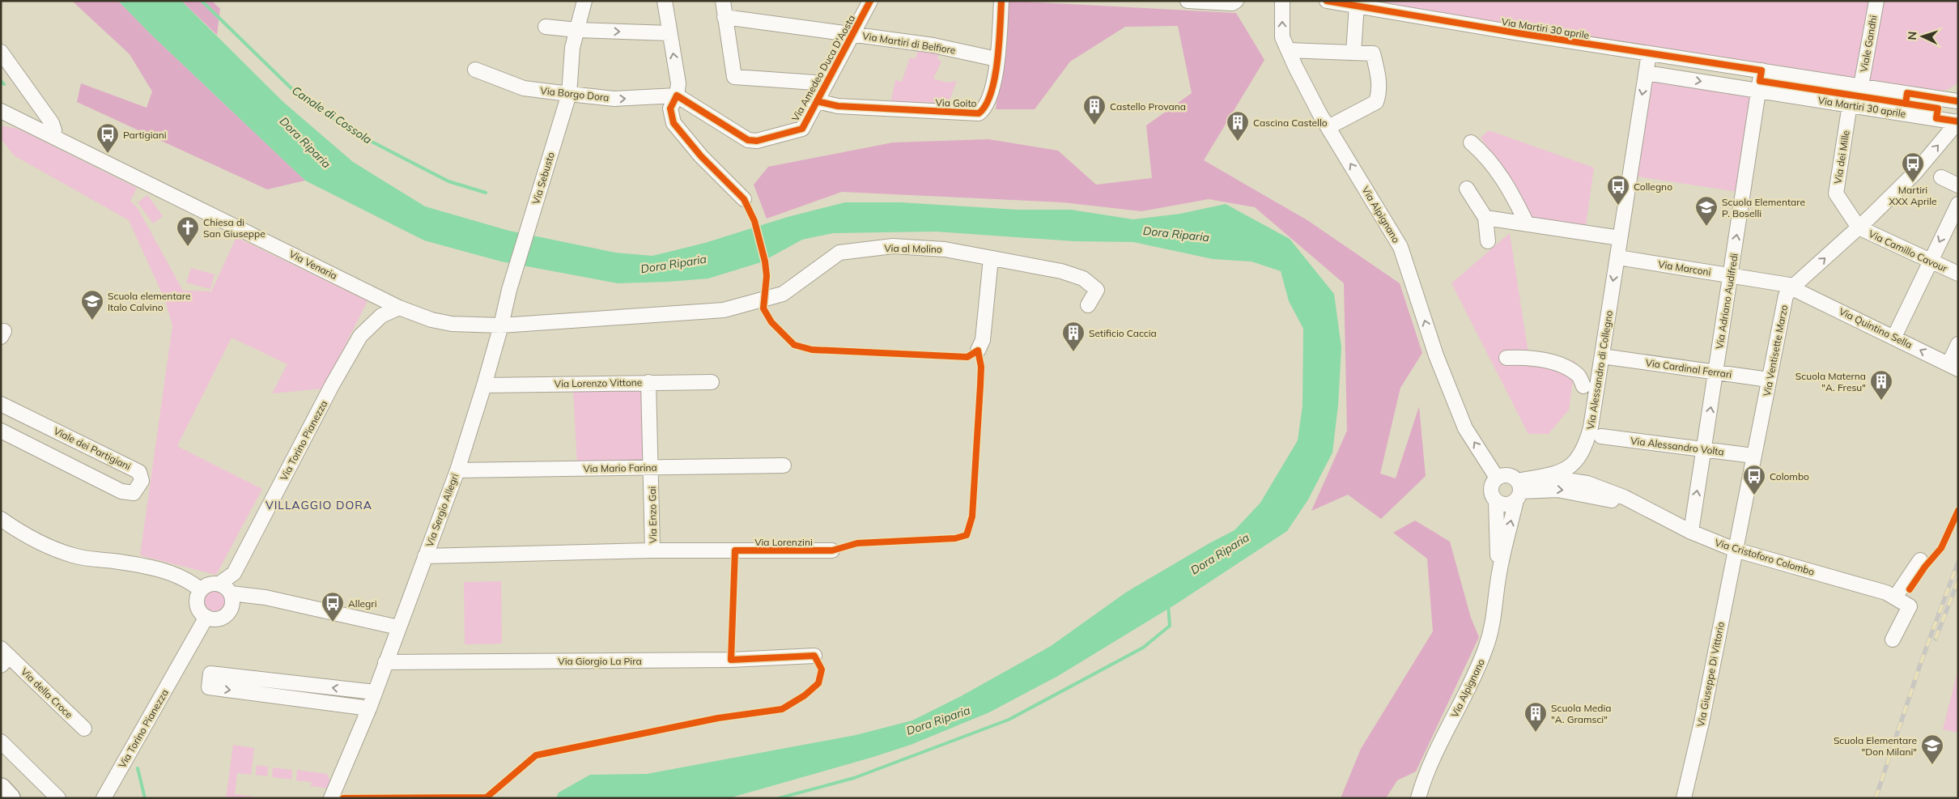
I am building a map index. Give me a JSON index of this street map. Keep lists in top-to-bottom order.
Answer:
{
  "streets": {
    "street": [
      "Via Martiri 30 aprile",
      "Via Martiri di Belfiore",
      "Viale Gandhi",
      "Via Amedeo Duca D'Aosta",
      "Via Borgo Dora",
      "Via Goito",
      "Via dei Mille",
      "Via Sebusto",
      "Via Alpignano",
      "Via al Molino",
      "Via Camillo Cavour",
      "Via Venaria",
      "Via Marconi",
      "Via Adriano Audifredi",
      "Via Quintino Sella",
      "Via Ventisette Marzo",
      "Via Cardinal Ferrari",
      "Via Alessandro di Collegno",
      "Via Lorenzo Vittone",
      "Via Torino Pianezza",
      "Via Alessandro Volta",
      "Viale dei Partigiani",
      "Via Mario Farina",
      "Via Sergio Allegri",
      "Via Enzo Gai",
      "Via Lorenzini",
      "Via Cristoforo Colombo",
      "Via Giorgio La Pira",
      "Via Giuseppe Di Vittorio",
      "Via della Croce"
    ]
  },
  "crossings": [
    ["Via Martiri 30 aprile", "Viale Gandhi"],
    ["Via Martiri 30 aprile", "Via dei Mille"],
    ["Via Martiri 30 aprile", "Via Adriano Audifredi"],
    ["Via Martiri 30 aprile", "Via Ventisette Marzo"],
    ["Via Martiri 30 aprile", "Via Alessandro di Collegno"],
    ["Via Martiri di Belfiore", "Via Amedeo Duca D'Aosta"],
    ["Via Martiri di Belfiore", "Via Goito"],
    ["Via Amedeo Duca D'Aosta", "Via Borgo Dora"],
    ["Via Amedeo Duca D'Aosta", "Via Goito"],
    ["Via Borgo Dora", "Via Sebusto"],
    ["Via dei Mille", "Via Camillo Cavour"],
    ["Via dei Mille", "Via Ventisette Marzo"],
    ["Via Sebusto", "Via Venaria"],
    ["Via Sebusto", "Via Sergio Allegri"],
    ["Via Alpignano", "Via Alessandro di Collegno"],
    ["Via Alpignano", "Via Cristoforo Colombo"],
    ["Via al Molino", "Via Venaria"],
    ["Via Camillo Cavour", "Via Ventisette Marzo"],
    ["Via Venaria", "Via Torino Pianezza"],
    ["Via Venaria", "Via Sergio Allegri"],
    ["Via Marconi", "Via Adriano Audifredi"],
    ["Via Marconi", "Via Quintino Sella"],
    ["Via Marconi", "Via Ventisette Marzo"],
    ["Via Adriano Audifredi", "Via Cardinal Ferrari"],
    ["Via Adriano Audifredi", "Via Alessandro Volta"],
    ["Via Adriano Audifredi", "Via Cristoforo Colombo"],
    ["Via Quintino Sella", "Via Ventisette Marzo"],
    ["Via Ventisette Marzo", "Via Cardinal Ferrari"],
    ["Via Ventisette Marzo", "Via Alessandro Volta"],
    ["Via Ventisette Marzo", "Via Cristoforo Colombo"],
    ["Via Ventisette Marzo", "Via Giuseppe Di Vittorio"],
    ["Via Alessandro di Collegno", "Via Cristoforo Colombo"],
    ["Via Lorenzo Vittone", "Via Sergio Allegri"],
    ["Via Lorenzo Vittone", "Via Enzo Gai"],
    ["Via Mario Farina", "Via Sergio Allegri"],
    ["Via Mario Farina", "Via Enzo Gai"],
    ["Via Sergio Allegri", "Via Lorenzini"],
    ["Via Sergio Allegri", "Via Giorgio La Pira"],
    ["Via Enzo Gai", "Via Lorenzini"],
    ["Via Cristoforo Colombo", "Via Giuseppe Di Vittorio"]
  ],
  "one_way": ["Via Adriano Audifredi", "Via Quintino Sella", "Via Alessandro di Collegno"],
  "districts": ["VILLAGGIO DORA"],
  "water": ["Canale di Cossola", "Dora Riparia"],
  "places": {
    "building": [
      "Castello Provana",
      "Cascina Castello",
      "Setificio Caccia",
      "Scuola Materna \"A. Fresu\"",
      "Scuola Media \"A. Gramsci\""
    ],
    "bus stop": [
      "Partigiani",
      "Martiri XXX Aprile",
      "Collegno",
      "Colombo",
      "Allegri"
    ],
    "school or university": ["Scuola Elementare P. Boselli", "Scuola elementare Italo Calvino", "Scuola Elementare \"Don Milani\""],
    "church": ["Chiesa di San Giuseppe"]
  },
  "north": "left"
}
